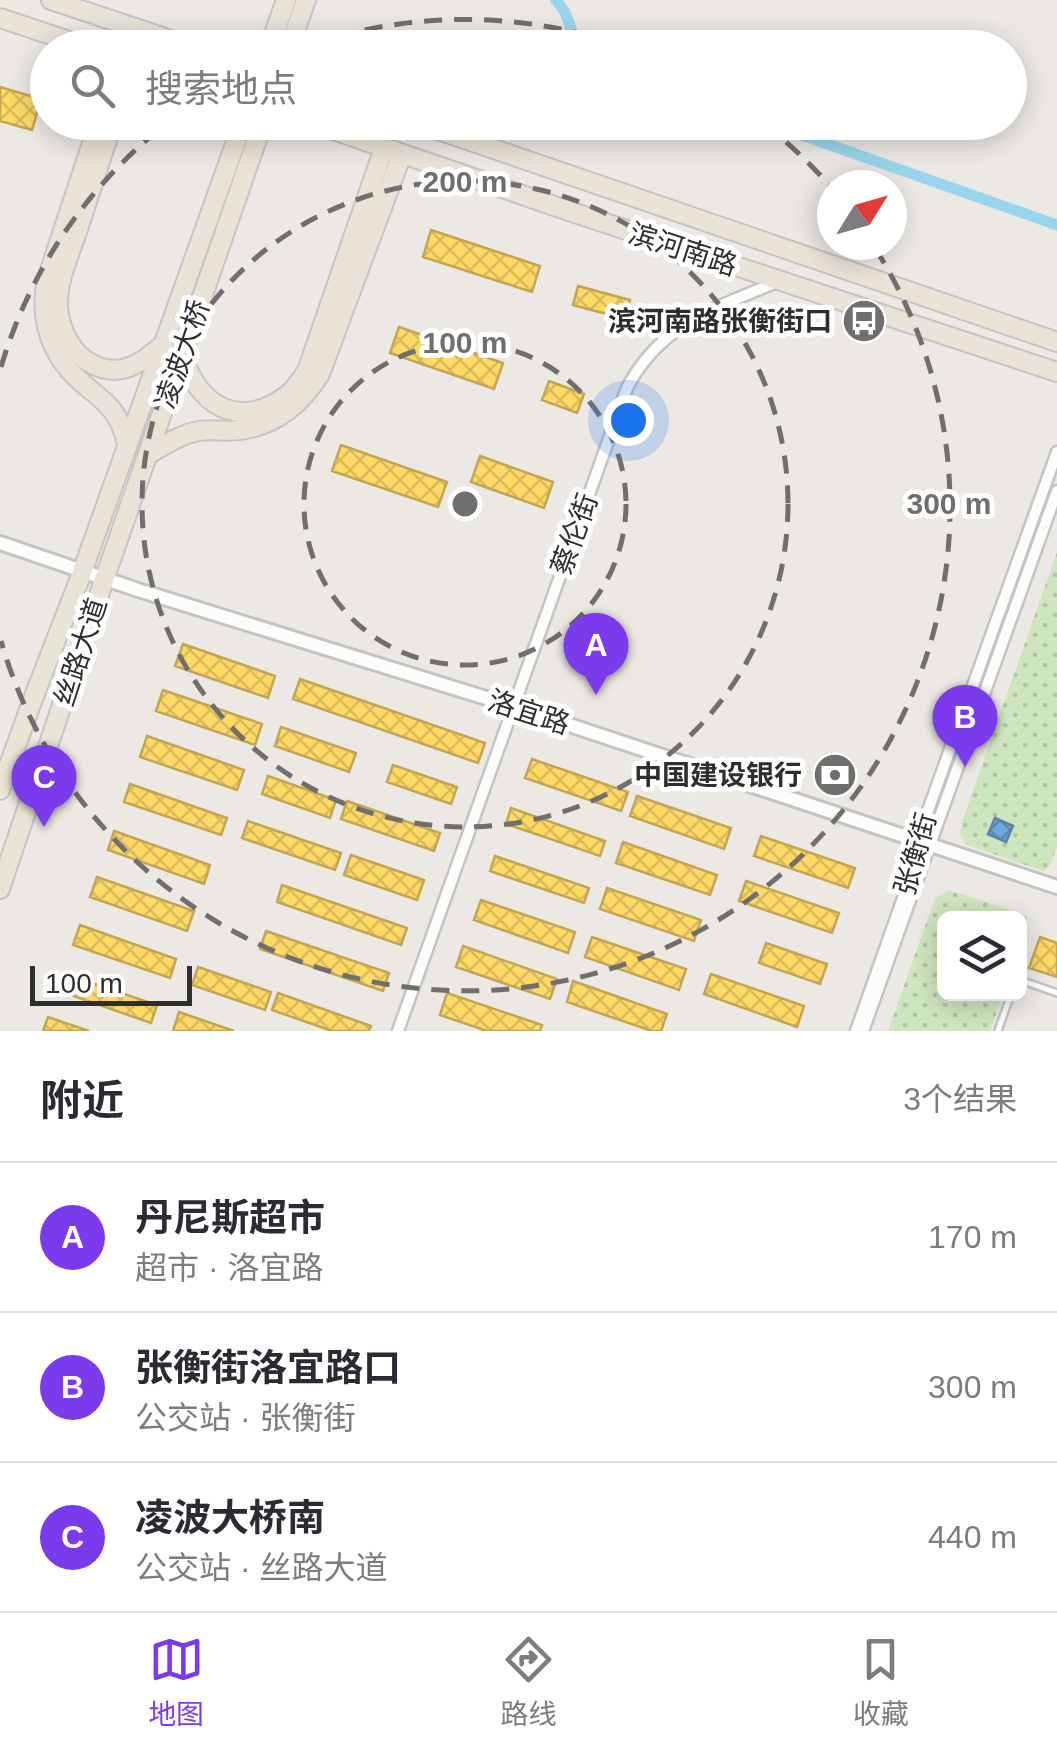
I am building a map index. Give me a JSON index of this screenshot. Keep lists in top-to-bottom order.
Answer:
{
  "streets": {
    "highway": ["滨河南路", "凌波大桥"],
    "main road": ["丝路大道"],
    "street": ["蔡伦街", "洛宜路", "张衡街"]
  },
  "crossings": [
    ["滨河南路", "蔡伦街"],
    ["凌波大桥", "丝路大道"],
    ["凌波大桥", "洛宜路"],
    ["蔡伦街", "洛宜路"],
    ["丝路大道", "洛宜路"],
    ["洛宜路", "张衡街"]
  ],
  "places": {
    "bus stop": ["滨河南路张衡街口"],
    "bank": ["中国建设银行"]
  },
  "scale_bar": "100 m",
  "north": "top right",
  "page": {
    "search": "搜索地点",
    "pins": ["A", "B", "C"],
    "scale": "100 m",
    "heading": ["附近", "3个结果"],
    "list": [
      {
        "mark": "A",
        "name": "丹尼斯超市",
        "note": "超市 · 洛宜路",
        "value": "170 m"
      },
      {
        "mark": "B",
        "name": "张衡街洛宜路口",
        "note": "公交站 · 张衡街",
        "value": "300 m"
      },
      {
        "mark": "C",
        "name": "凌波大桥南",
        "note": "公交站 · 丝路大道",
        "value": "440 m"
      }
    ],
    "nav": ["地图", "路线", "收藏"]
  },
  "rings": ["200 m", "100 m", "300 m"]
}
